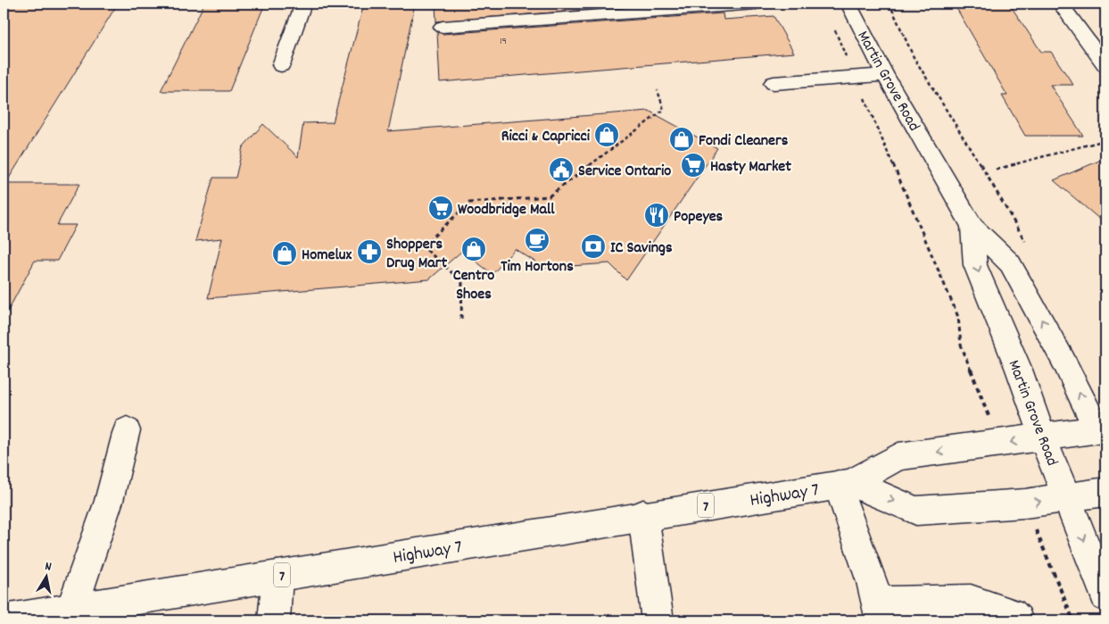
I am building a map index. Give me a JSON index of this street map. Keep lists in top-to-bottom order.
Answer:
{
  "streets": {
    "street": ["Martin Grove Road", "Highway 7", "7"]
  },
  "crossings": [
    ["Martin Grove Road", "Highway 7"]
  ],
  "places": {
    "shop": [
      "Ricci & Capricci",
      "Fondi Cleaners",
      "Centro Shoes",
      "Homelux"
    ],
    "supermarket": ["Hasty Market", "Woodbridge Mall"],
    "public building": ["Service Ontario"],
    "restaurant": ["Popeyes"],
    "cafe": ["Tim Hortons"],
    "bank": ["IC Savings"],
    "pharmacy": ["Shoppers Drug Mart"]
  },
  "house_numbers": ["19"],
  "north": "top"
}
